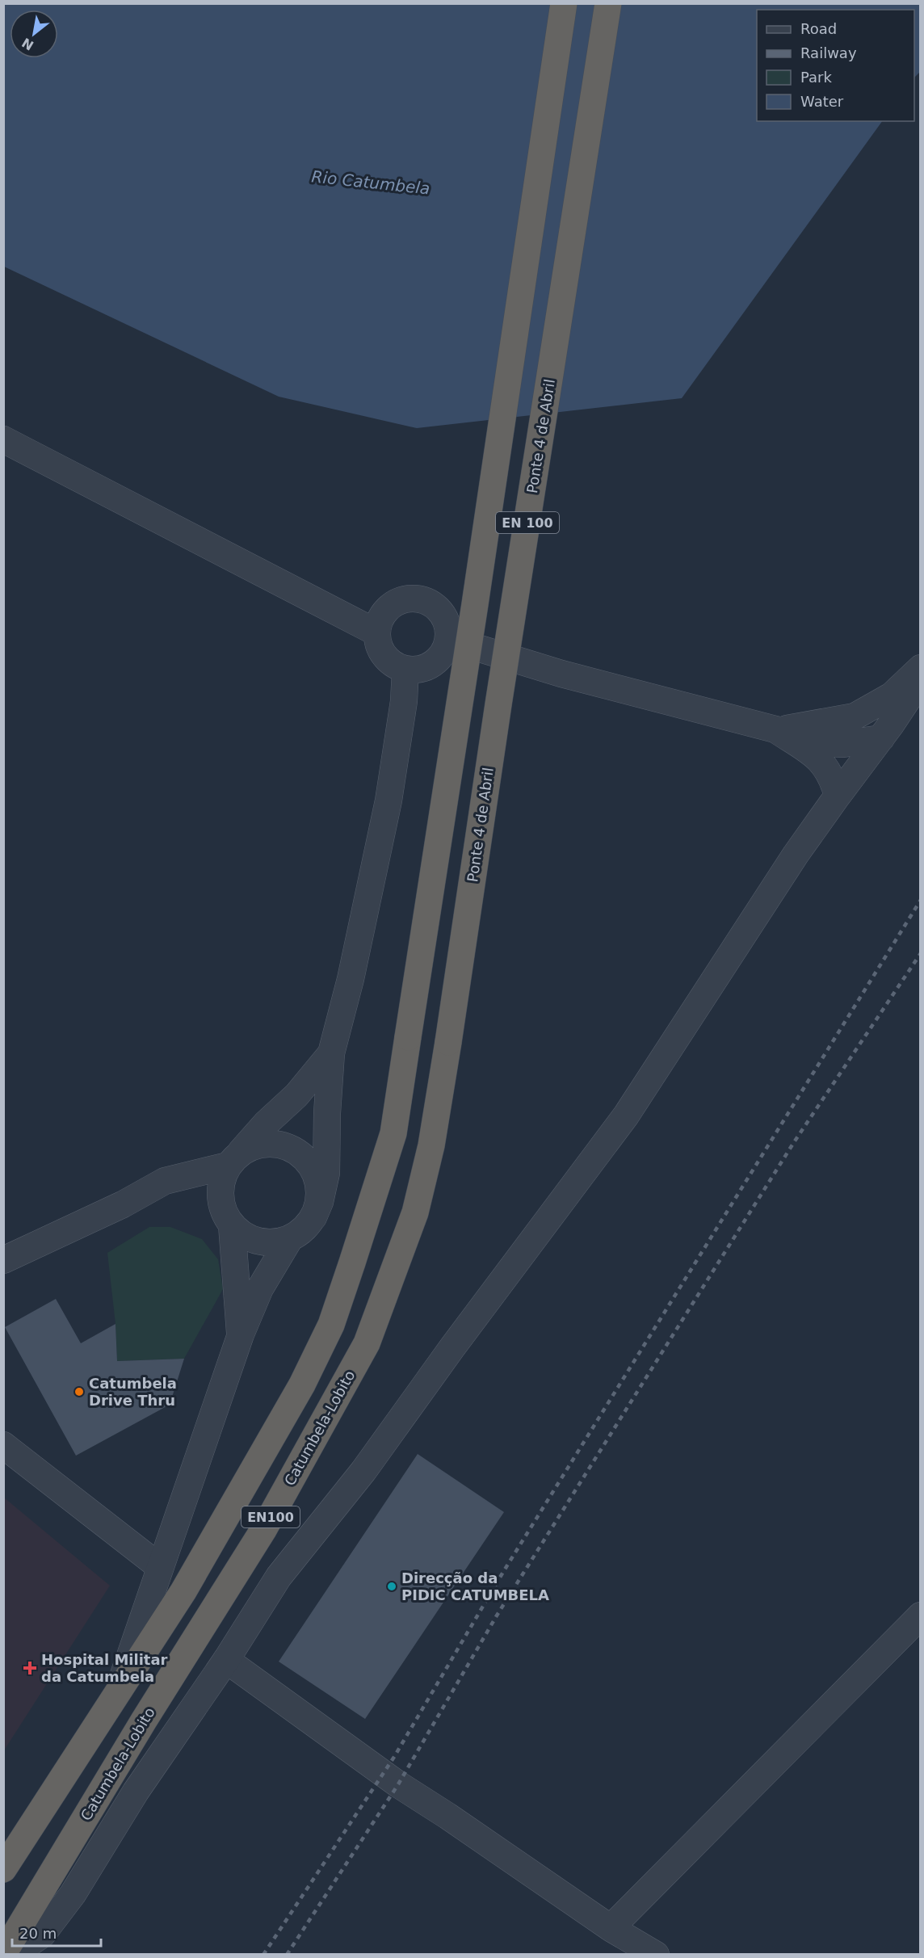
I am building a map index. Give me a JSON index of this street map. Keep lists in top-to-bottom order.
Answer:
{
  "streets": {
    "highway": [
      "Ponte 4 de Abril",
      "EN 100",
      "Catumbela-Lobito",
      "EN100"
    ]
  },
  "crossings": [
    ["Ponte 4 de Abril", "Catumbela-Lobito"],
    ["EN 100", "EN100"]
  ],
  "water": ["Rio Catumbela"],
  "places": {
    "other": ["Catumbela Drive Thru", "Direcção da PIDIC CATUMBELA"],
    "health": ["Hospital Militar da Catumbela"]
  },
  "legend": [
    "Road",
    "Railway",
    "Park",
    "Water"
  ],
  "scale_bar": "20 m",
  "north": "bottom left"
}
